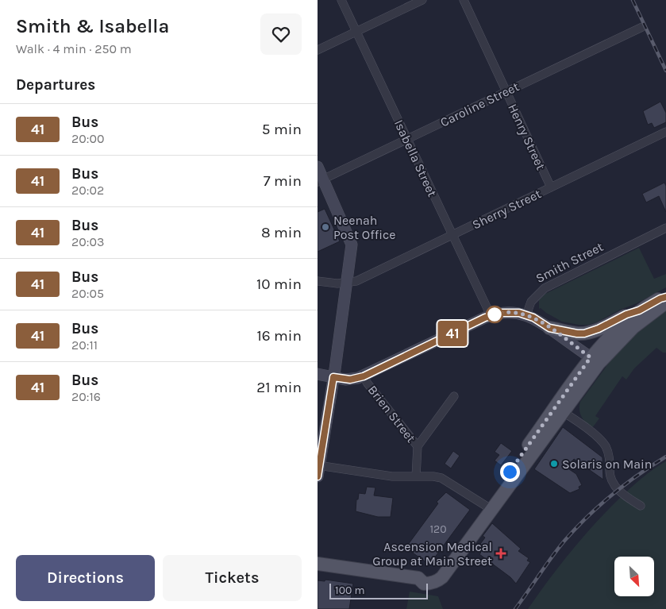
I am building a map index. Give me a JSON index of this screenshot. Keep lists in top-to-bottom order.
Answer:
{
  "streets": {
    "street": [
      "Caroline Street",
      "Henry Street",
      "Isabella Street",
      "Sherry Street",
      "Smith Street",
      "Brien Street"
    ]
  },
  "crossings": [
    ["Caroline Street", "Henry Street"],
    ["Caroline Street", "Isabella Street"],
    ["Henry Street", "Sherry Street"],
    ["Isabella Street", "Sherry Street"]
  ],
  "places": {
    "other": ["Neenah Post Office", "Solaris on Main"],
    "health": ["Ascension Medical Group at Main Street"]
  },
  "lines": ["bus line 41"],
  "house_numbers": ["120"],
  "scale_bar": "100 m",
  "north": "bottom right",
  "page": {
    "heading": [
      ["Smith & Isabella", "Walk · 4 min · 250 m"],
      "Departures"
    ],
    "on_map": "41",
    "list": [
      {
        "mark": "41",
        "name": "Bus",
        "note": "20:00",
        "value": "5 min"
      },
      {
        "mark": "41",
        "name": "Bus",
        "note": "20:02",
        "value": "7 min"
      },
      {
        "mark": "41",
        "name": "Bus",
        "note": "20:03",
        "value": "8 min"
      },
      {
        "mark": "41",
        "name": "Bus",
        "note": "20:05",
        "value": "10 min"
      },
      {
        "mark": "41",
        "name": "Bus",
        "note": "20:11",
        "value": "16 min"
      },
      {
        "mark": "41",
        "name": "Bus",
        "note": "20:16",
        "value": "21 min"
      }
    ],
    "buttons": ["Directions", "Tickets"],
    "scale": "100 m"
  }
}
